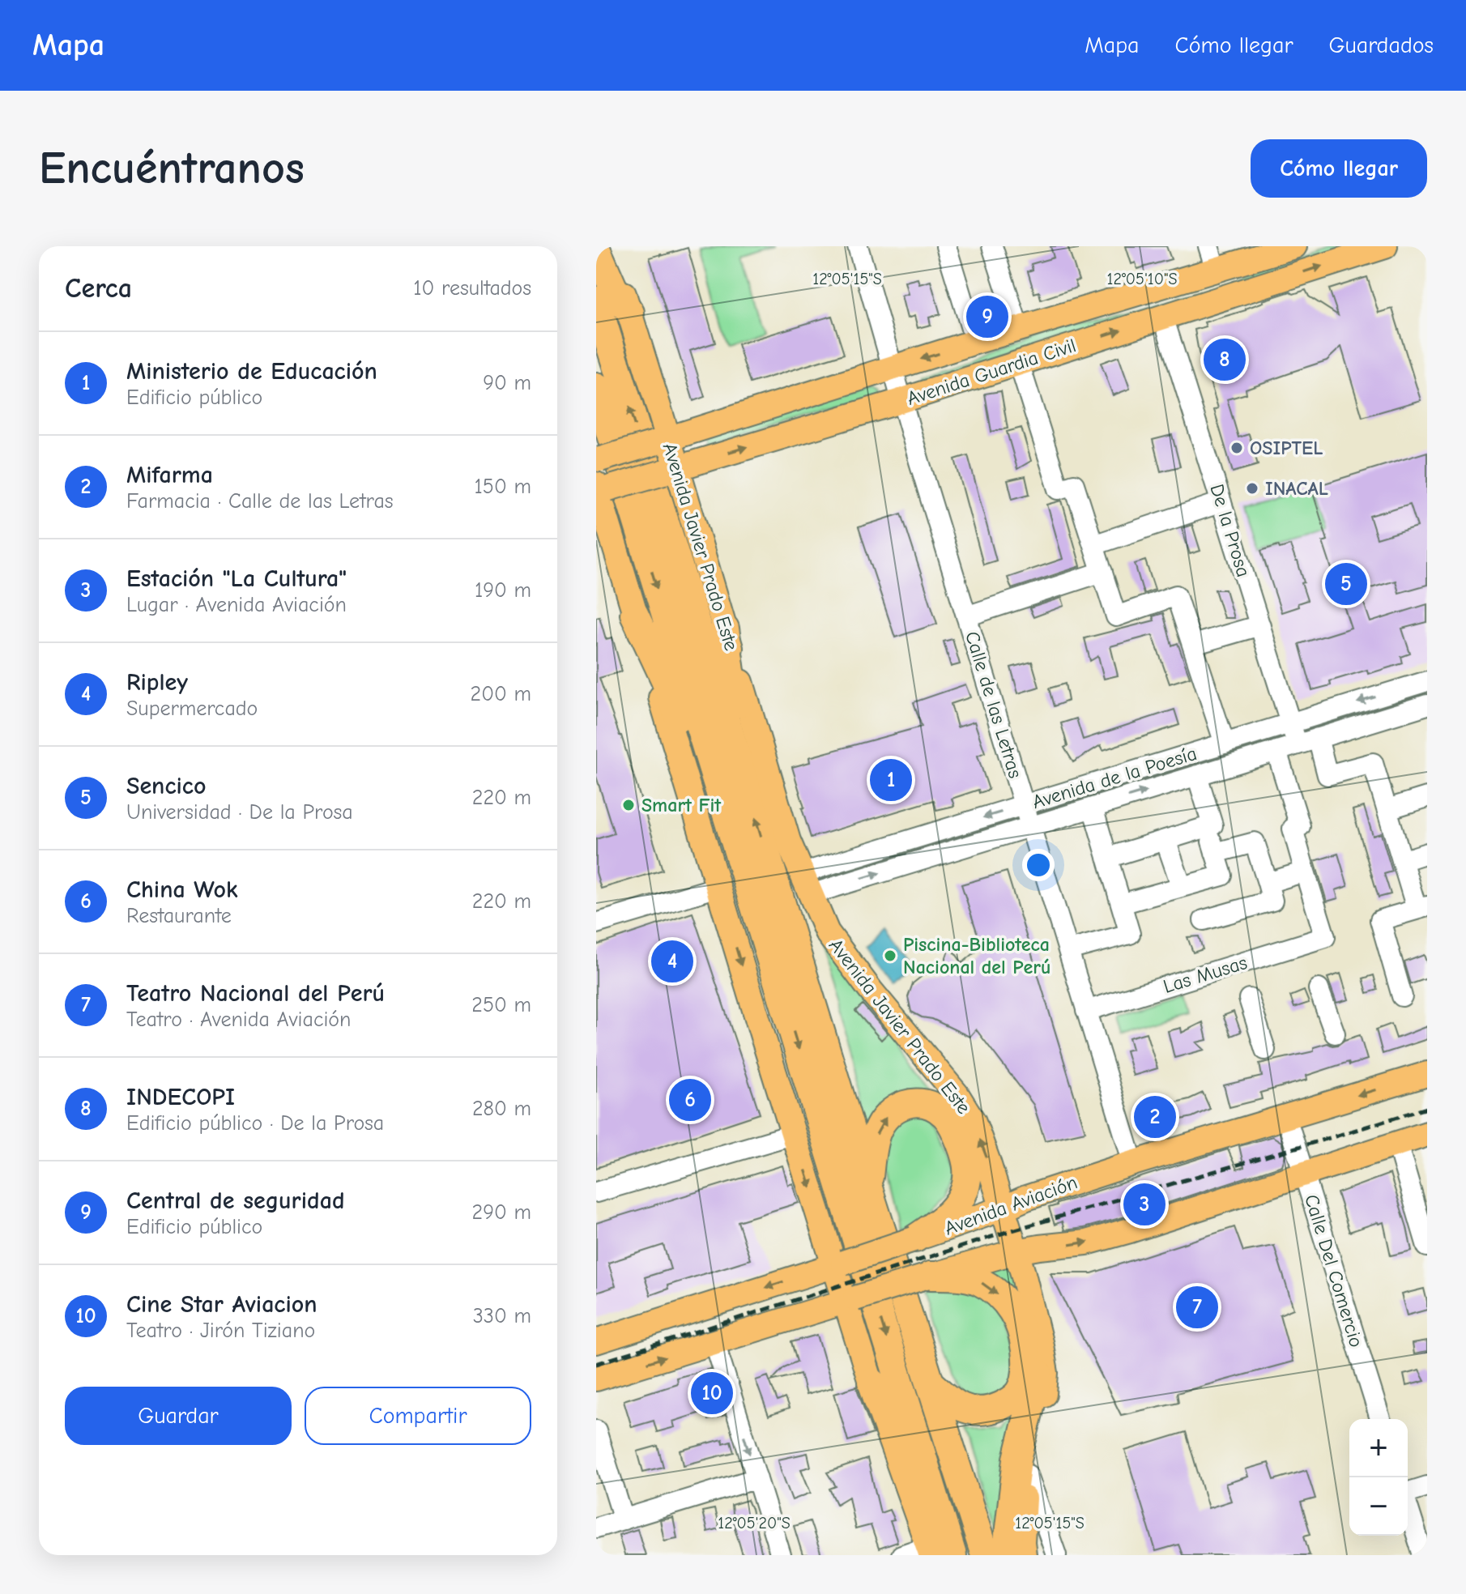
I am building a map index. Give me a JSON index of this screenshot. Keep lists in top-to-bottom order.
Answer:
{
  "streets": {
    "highway": ["Avenida Javier Prado Este"],
    "main road": ["Avenida Guardia Civil", "Avenida Aviación"],
    "street": [
      "De la Prosa",
      "Calle de las Letras",
      "Avenida de la Poesía",
      "Las Musas",
      "Calle Del Comercio"
    ]
  },
  "crossings": [
    ["Avenida Guardia Civil", "De la Prosa"],
    ["Avenida Guardia Civil", "Avenida Javier Prado Este"],
    ["Avenida Guardia Civil", "Calle de las Letras"],
    ["De la Prosa", "Avenida de la Poesía"],
    ["Avenida Javier Prado Este", "Avenida de la Poesía"],
    ["Avenida Javier Prado Este", "Avenida Aviación"],
    ["Calle de las Letras", "Avenida de la Poesía"],
    ["Calle de las Letras", "Las Musas"],
    ["Calle de las Letras", "Avenida Aviación"],
    ["Avenida Aviación", "Calle Del Comercio"]
  ],
  "places": [
    "OSIPTEL",
    "INACAL",
    "Smart Fit",
    "Piscina-Biblioteca Nacional del Perú"
  ],
  "page": {
    "header": "Mapa",
    "nav": ["Mapa", "Cómo llegar", "Guardados"],
    "buttons": [
      "Cómo llegar",
      ["Guardar", "Compartir"]
    ],
    "title": "Encuéntranos",
    "heading": ["Cerca", "10 resultados"],
    "pins": [
      "9",
      "8",
      "5",
      "1",
      "4",
      "6",
      "2",
      "3",
      "7",
      "10"
    ],
    "list": [
      {
        "mark": "1",
        "name": "Ministerio de Educación",
        "note": "Edificio público",
        "value": "90 m"
      },
      {
        "mark": "2",
        "name": "Mifarma",
        "note": "Farmacia · Calle de las Letras",
        "value": "150 m"
      },
      {
        "mark": "3",
        "name": "Estación \"La Cultura\"",
        "note": "Lugar · Avenida Aviación",
        "value": "190 m"
      },
      {
        "mark": "4",
        "name": "Ripley",
        "note": "Supermercado",
        "value": "200 m"
      },
      {
        "mark": "5",
        "name": "Sencico",
        "note": "Universidad · De la Prosa",
        "value": "220 m"
      },
      {
        "mark": "6",
        "name": "China Wok",
        "note": "Restaurante",
        "value": "220 m"
      },
      {
        "mark": "7",
        "name": "Teatro Nacional del Perú",
        "note": "Teatro · Avenida Aviación",
        "value": "250 m"
      },
      {
        "mark": "8",
        "name": "INDECOPI",
        "note": "Edificio público · De la Prosa",
        "value": "280 m"
      },
      {
        "mark": "9",
        "name": "Central de seguridad",
        "note": "Edificio público",
        "value": "290 m"
      },
      {
        "mark": "10",
        "name": "Cine Star Aviacion",
        "note": "Teatro · Jirón Tiziano",
        "value": "330 m"
      }
    ],
    "map_buttons": ["+", "−"]
  },
  "coordinates": ["12°05'15\"S", "12°05'10\"S", "12°05'20\"S"]
}
